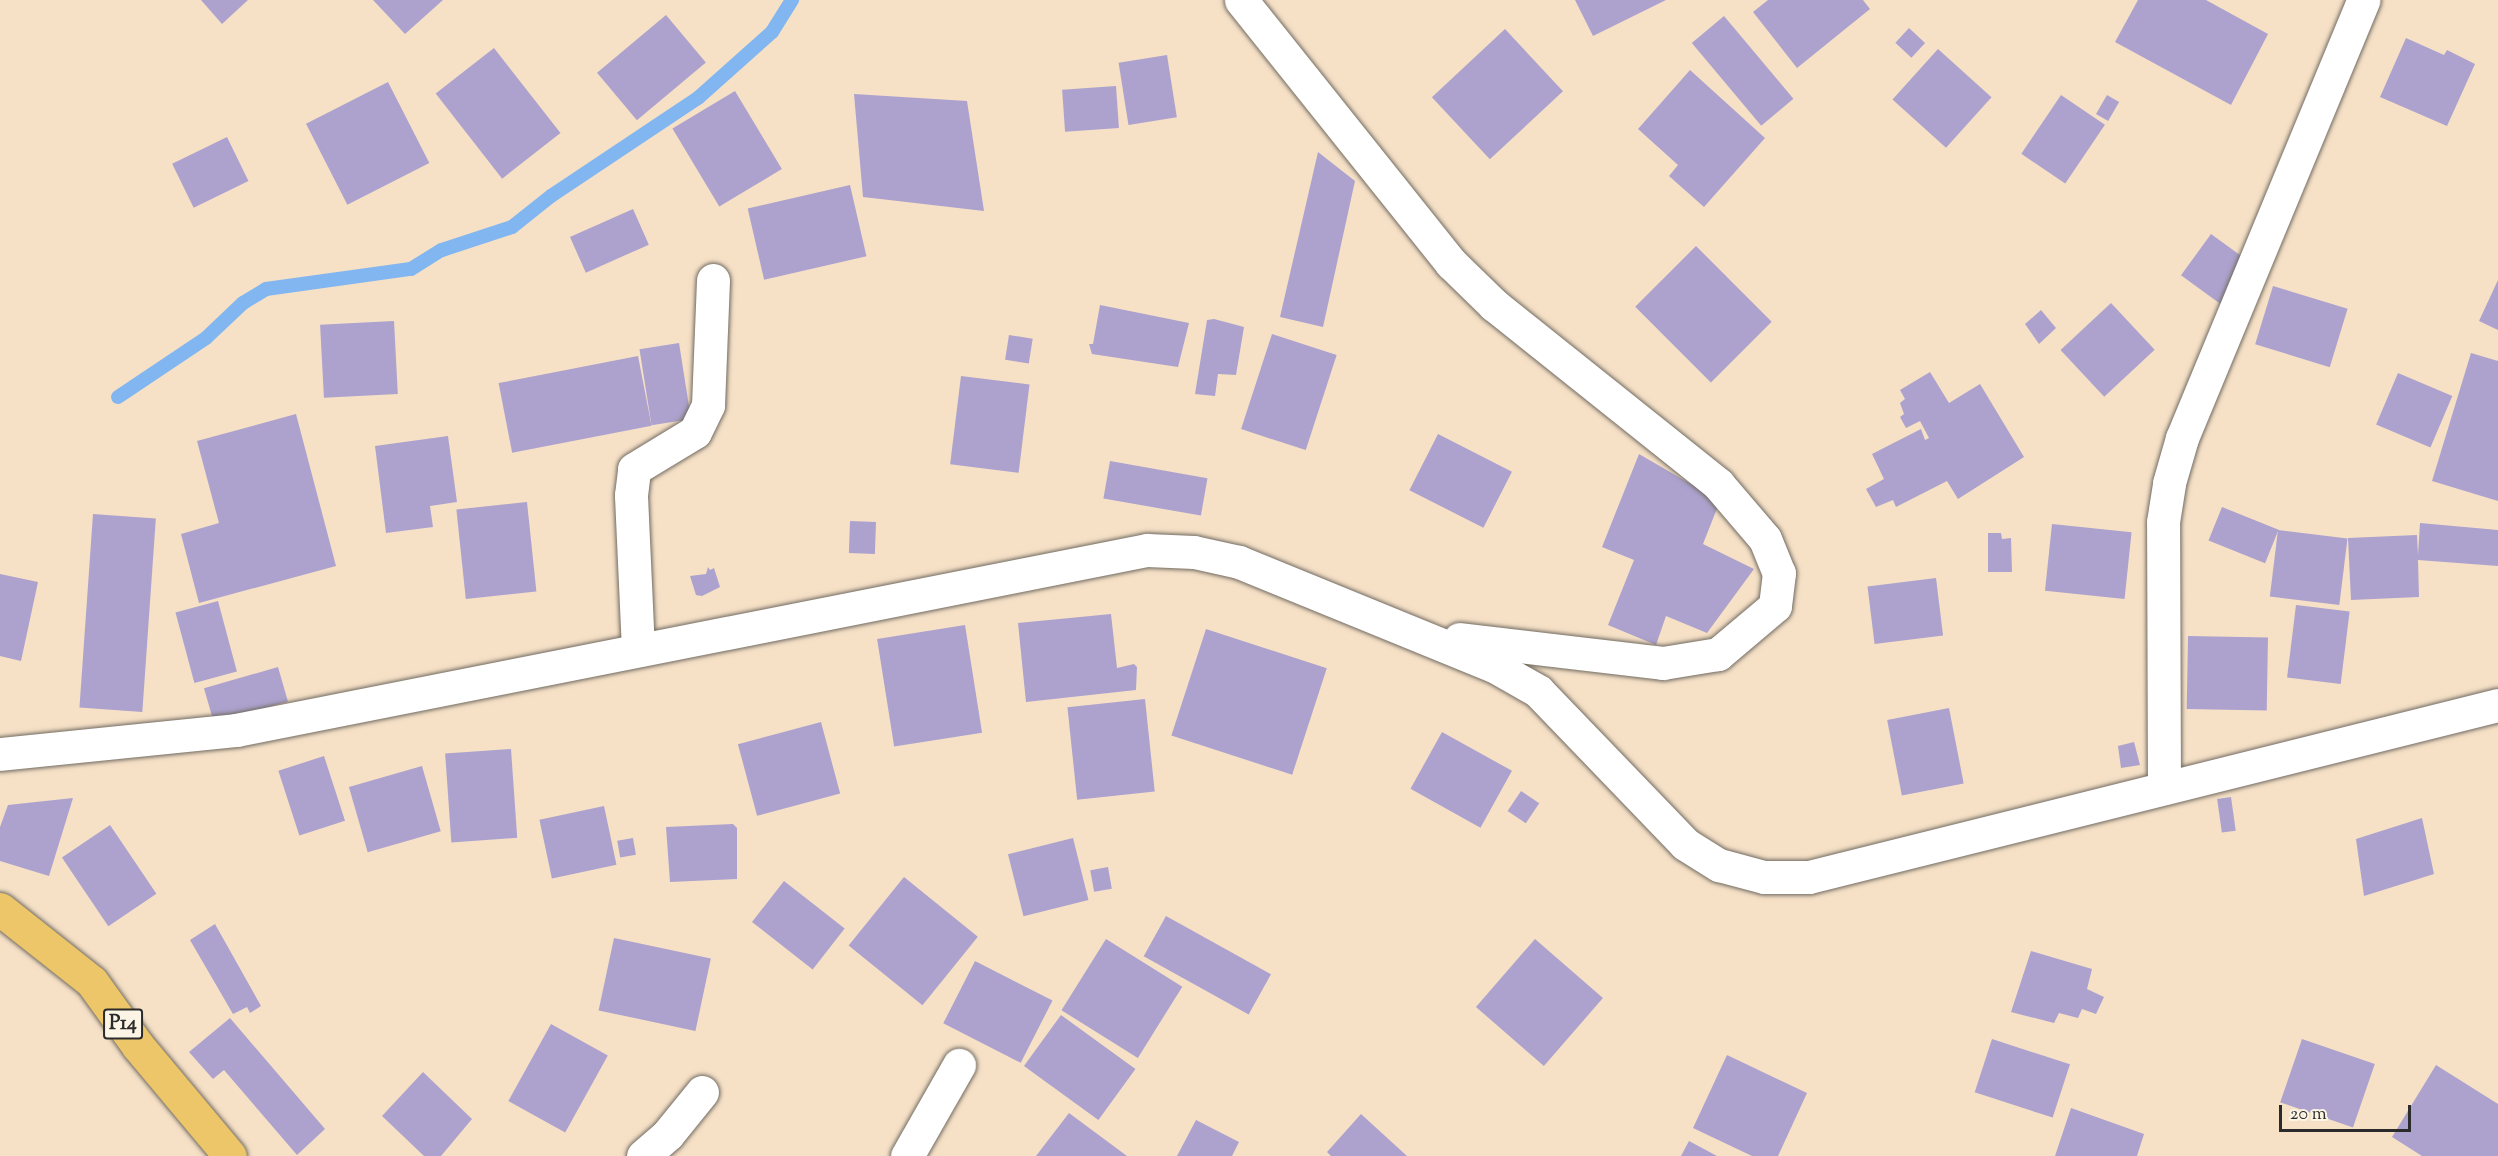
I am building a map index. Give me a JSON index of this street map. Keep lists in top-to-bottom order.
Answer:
{
  "streets": {
    "main road": ["P14"]
  },
  "scale_bar": "20 m"
}
